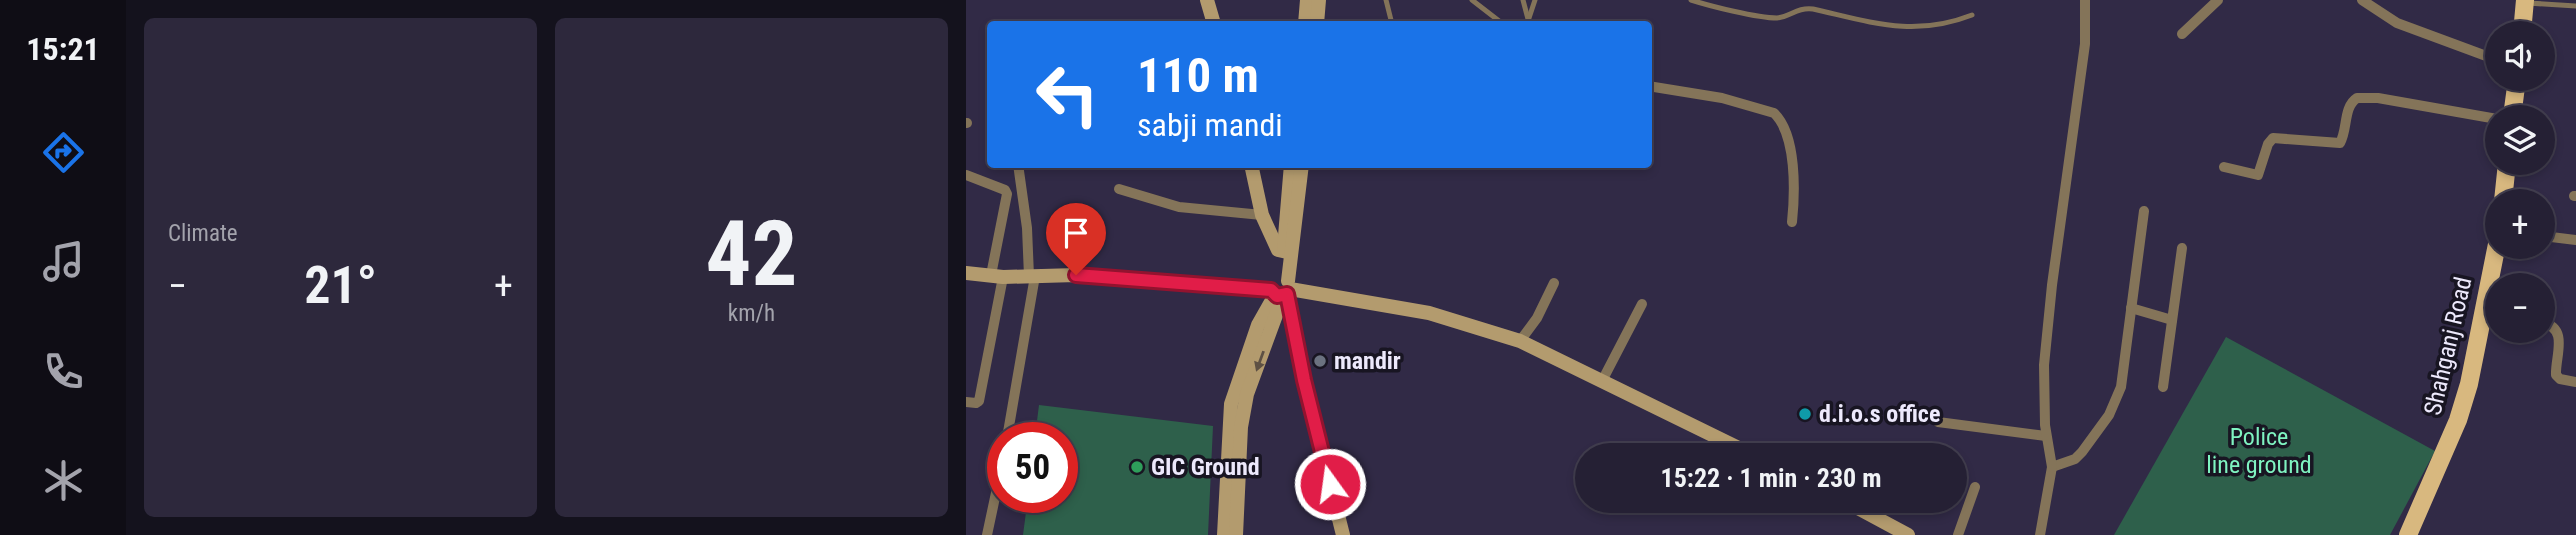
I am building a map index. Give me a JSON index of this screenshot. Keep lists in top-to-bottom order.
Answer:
{
  "streets": {
    "main road": ["Shahganj Road"]
  },
  "parks": ["Police line ground"],
  "places": ["mandir", "d.i.o.s office", "GIC Ground"],
  "page": {
    "tabs": "15:21",
    "tile": [
      "Climate",
      ["42", "km/h"]
    ],
    "map_buttons": ["+", "−"],
    "turn": ["110 m", "sabji mandi"],
    "heat": ["−", "21°", "+"],
    "limit": "50",
    "trip": "15:22 · 1 min · 230 m"
  }
}
